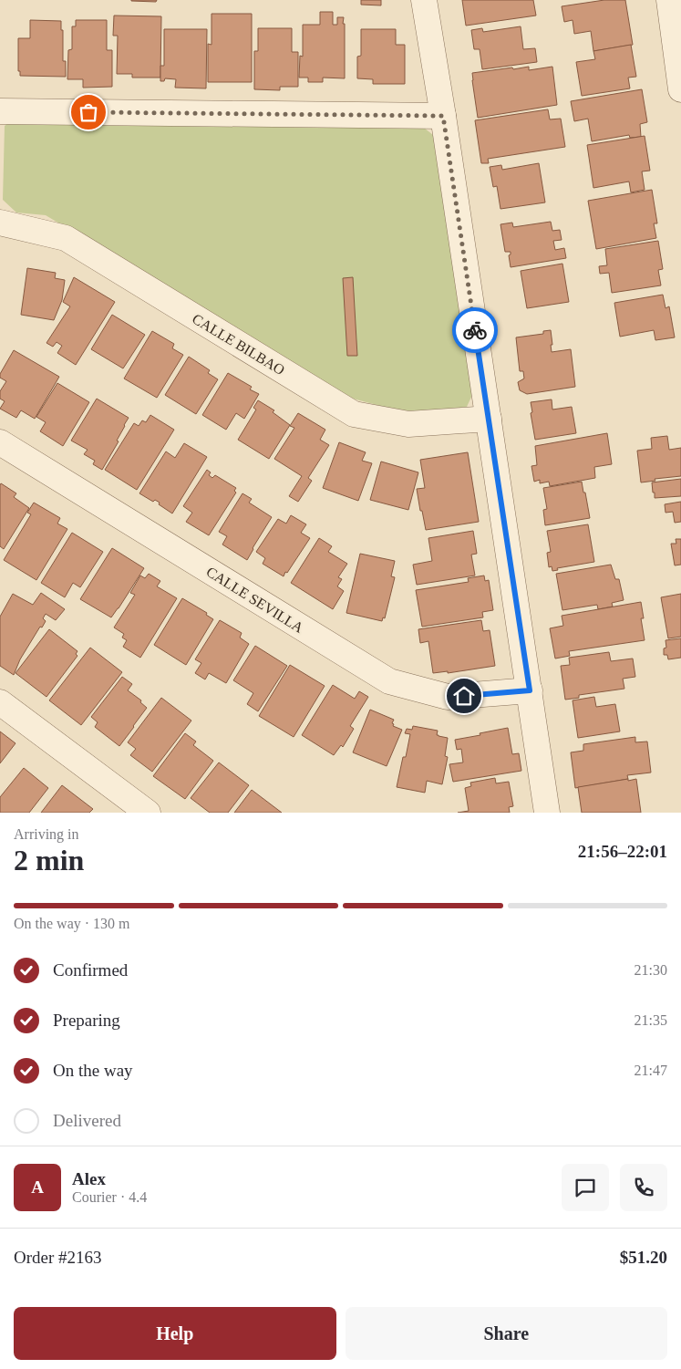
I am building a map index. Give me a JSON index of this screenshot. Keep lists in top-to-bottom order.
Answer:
{
  "streets": {
    "street": ["CALLE BILBAO", "CALLE SEVILLA"]
  },
  "page": {
    "heading": ["2 min", "Arriving in", "21:56–22:01"],
    "panel": [
      "Alex",
      "Courier · 4.4",
      "Order #2163",
      "$51.20"
    ],
    "bar": "On the way · 130 m",
    "list": [
      ["Confirmed", "21:30"],
      ["Preparing", "21:35"],
      ["On the way", "21:47"],
      "Delivered"
    ],
    "round": "A",
    "buttons": ["Help", "Share"]
  }
}
